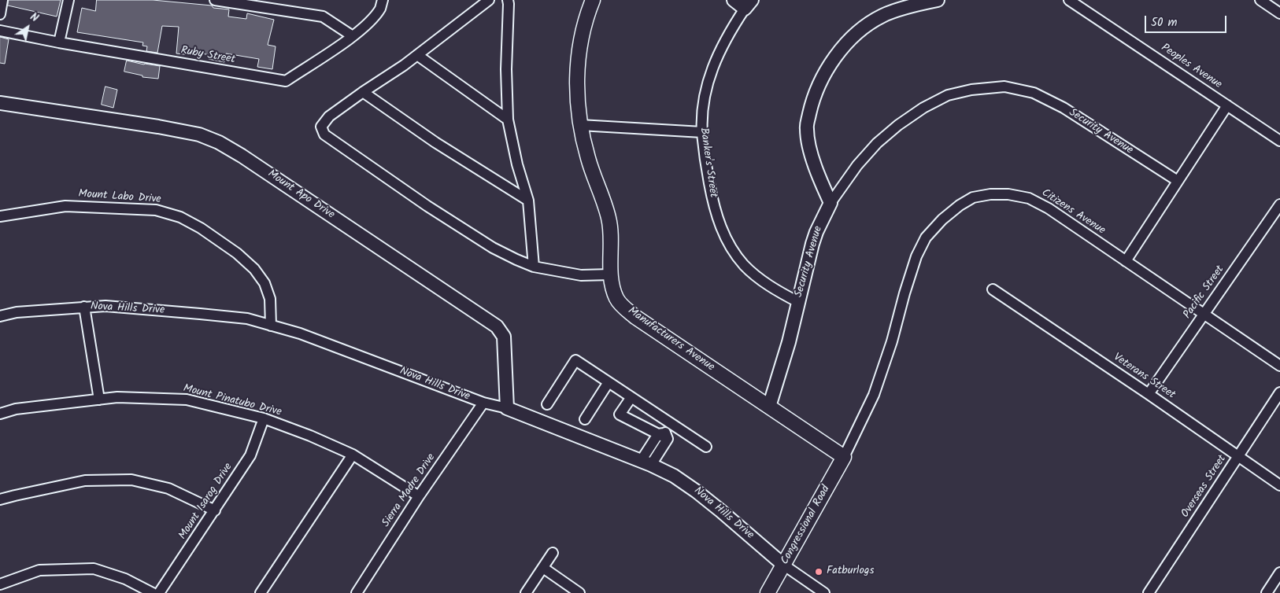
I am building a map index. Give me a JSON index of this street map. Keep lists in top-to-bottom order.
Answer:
{
  "streets": {
    "main road": ["Manufacturers Avenue", "Congressional Road"],
    "street": [
      "Ruby Street",
      "Peoples Avenue",
      "Security Avenue",
      "Banker's Street",
      "Mount Apo Drive",
      "Mount Labo Drive",
      "Citizens Avenue",
      "Pacific Street",
      "Nova Hills Drive",
      "Veterans Street",
      "Mount Pinatubo Drive",
      "Overseas Street",
      "Sierra Madre Drive",
      "Mount Isarog Drive"
    ]
  },
  "crossings": [
    ["Security Avenue", "Banker's Street"],
    ["Security Avenue", "Manufacturers Avenue"],
    ["Mount Apo Drive", "Nova Hills Drive"],
    ["Mount Labo Drive", "Nova Hills Drive"],
    ["Citizens Avenue", "Pacific Street"],
    ["Citizens Avenue", "Manufacturers Avenue"],
    ["Citizens Avenue", "Congressional Road"],
    ["Pacific Street", "Veterans Street"],
    ["Nova Hills Drive", "Sierra Madre Drive"],
    ["Nova Hills Drive", "Congressional Road"],
    ["Manufacturers Avenue", "Congressional Road"],
    ["Veterans Street", "Overseas Street"],
    ["Mount Pinatubo Drive", "Sierra Madre Drive"],
    ["Mount Pinatubo Drive", "Mount Isarog Drive"]
  ],
  "places": ["Fatburlogs"],
  "scale_bar": "50 m",
  "north": "top right"
}
